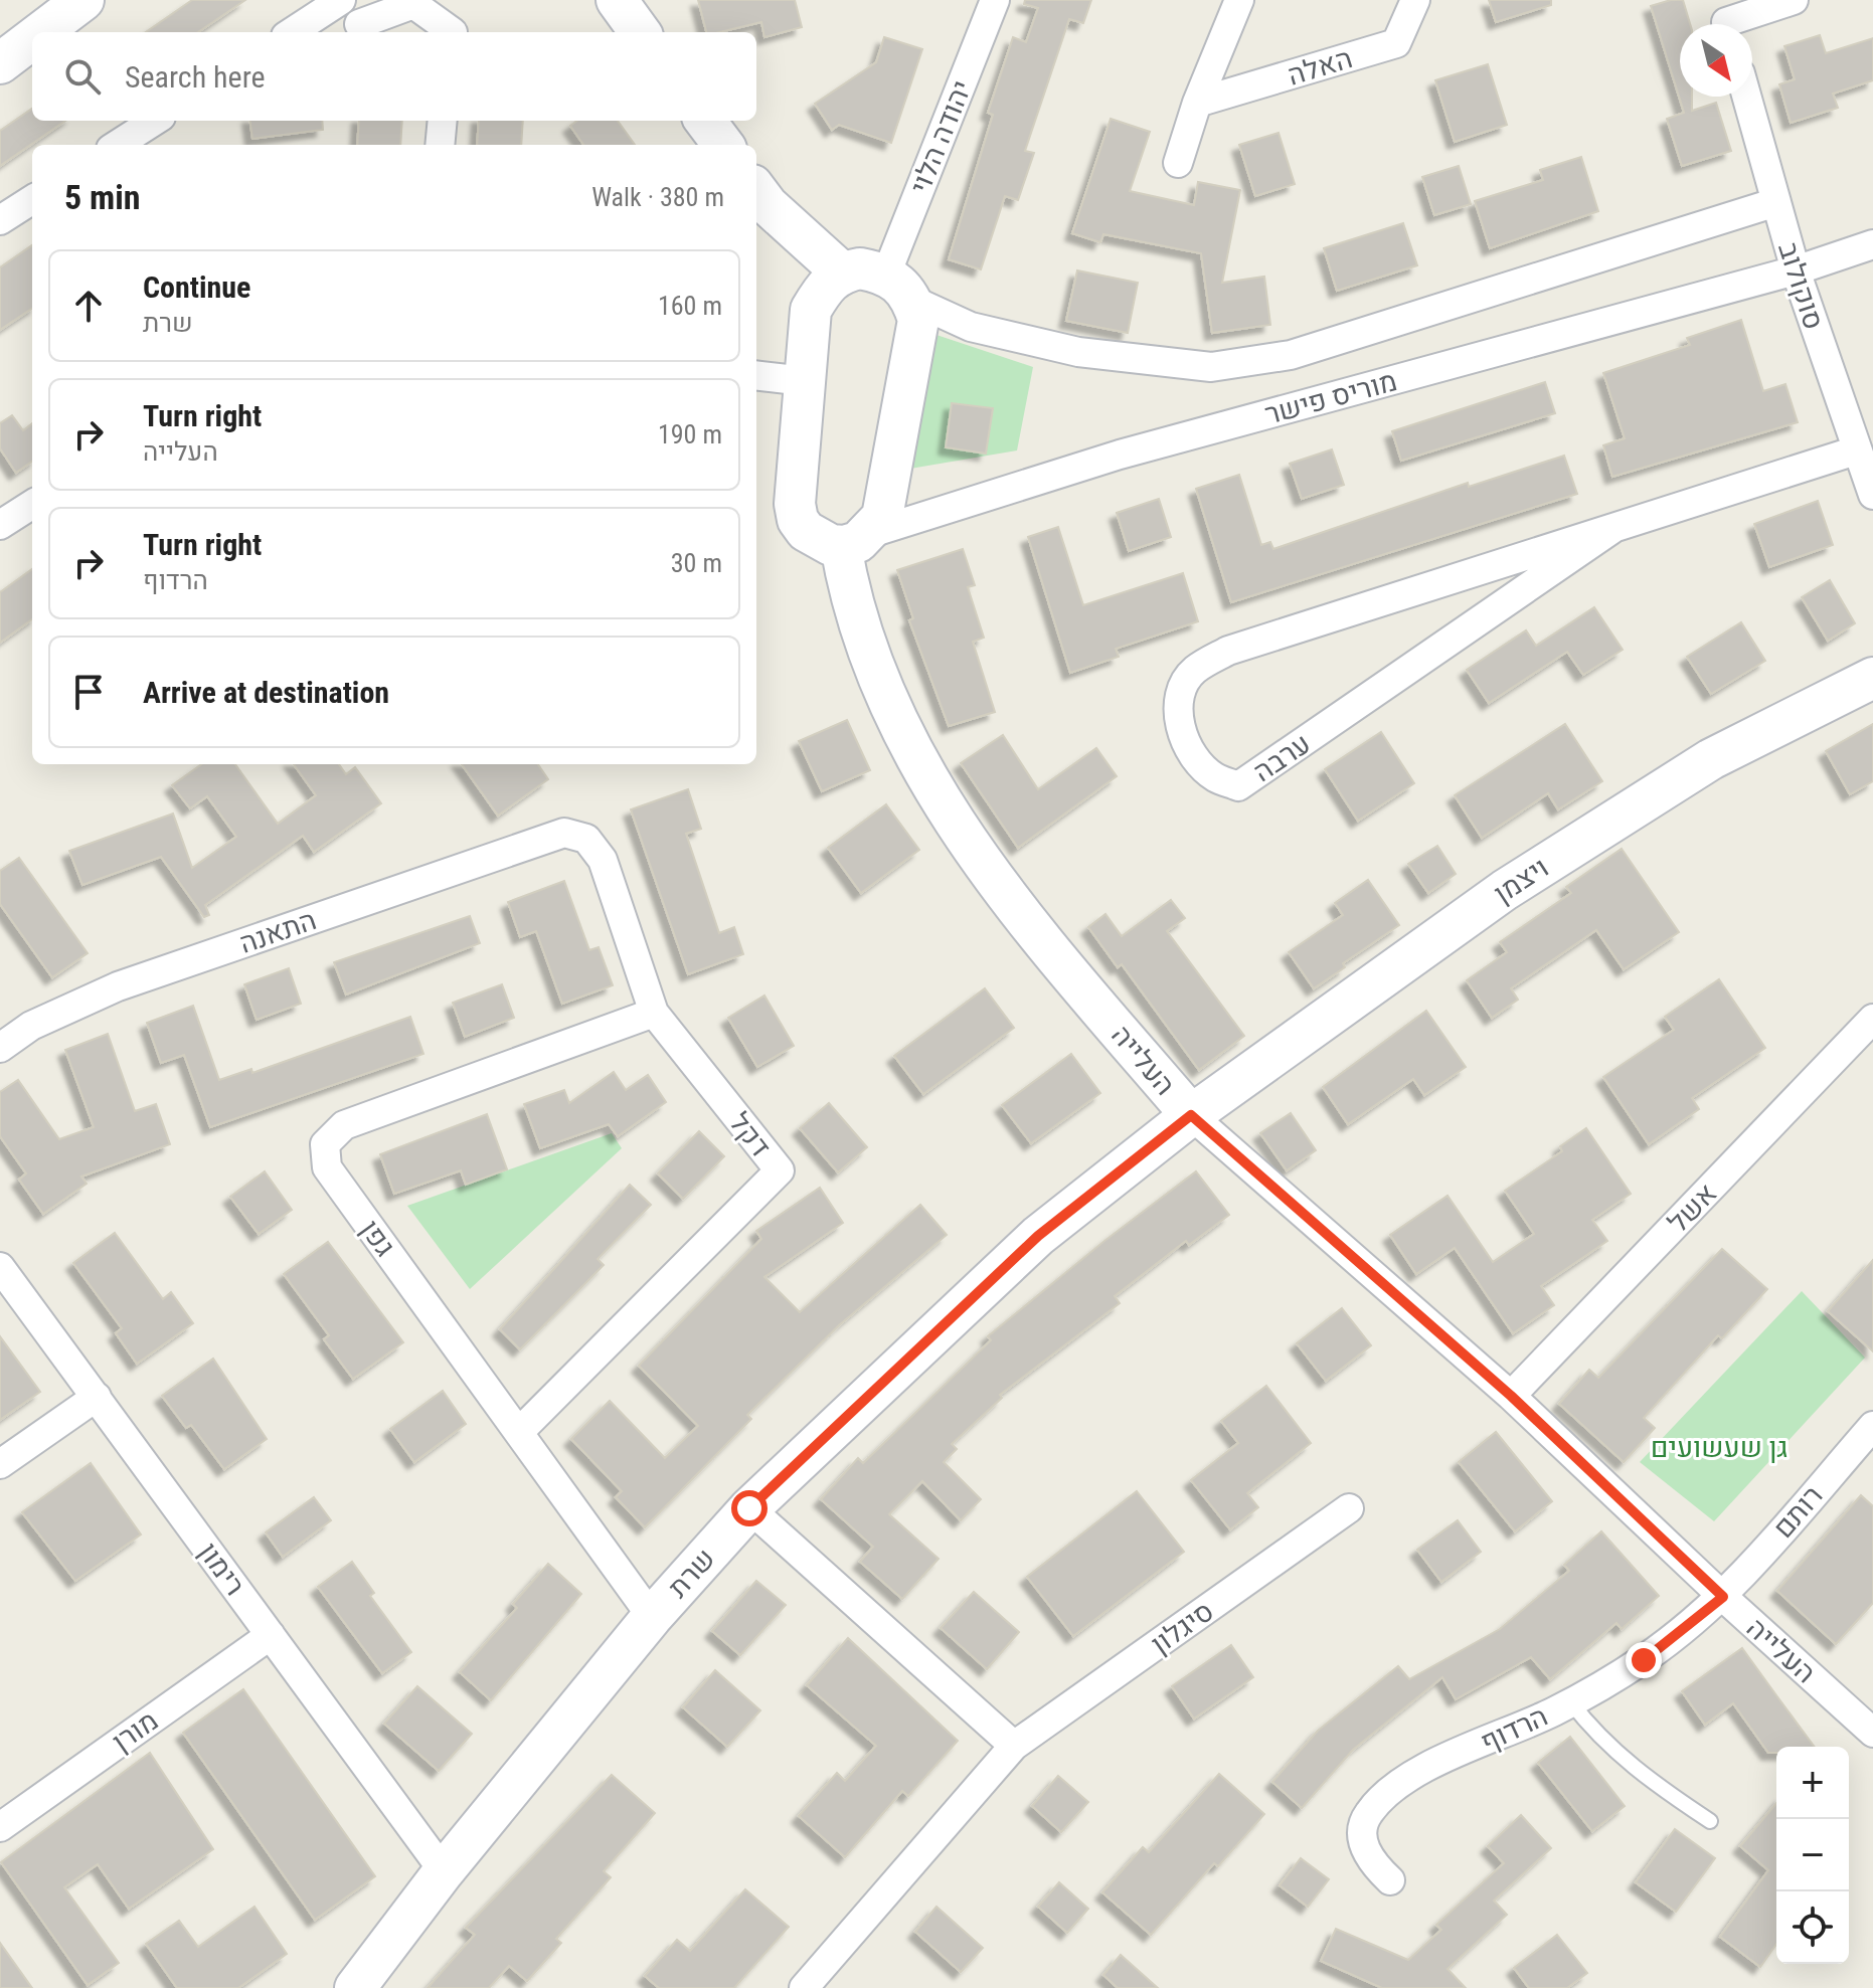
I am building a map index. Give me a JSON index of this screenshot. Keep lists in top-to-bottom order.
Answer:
{
  "streets": {
    "street": [
      "האלה",
      "יהודה הלוי",
      "סוקולוב",
      "מוריס פישר",
      "ערבה",
      "ויצמן",
      "התאנה",
      "העלייה",
      "דקל",
      "אשל",
      "גפן",
      "רותם",
      "רימון",
      "שרת",
      "סיגלון",
      "הרדוף",
      "מורן"
    ]
  },
  "crossings": [
    ["יהודה הלוי", "מוריס פישר"],
    ["סוקולוב", "מוריס פישר"],
    ["סוקולוב", "ערבה"],
    ["מוריס פישר", "העלייה"],
    ["ויצמן", "העלייה"],
    ["ויצמן", "שרת"],
    ["התאנה", "דקל"],
    ["העלייה", "אשל"],
    ["העלייה", "רותם"],
    ["העלייה", "שרת"],
    ["העלייה", "הרדוף"],
    ["דקל", "גפן"],
    ["גפן", "שרת"],
    ["רותם", "הרדוף"],
    ["רימון", "שרת"],
    ["רימון", "מורן"]
  ],
  "parks": ["גן שעשועים"],
  "north": "bottom right",
  "page": {
    "search": "Search here",
    "heading": ["5 min", "Walk · 380 m"],
    "list": [
      ["Continue", "שרת", "160 m"],
      ["Turn right", "העלייה", "190 m"],
      ["Turn right", "הרדוף", "30 m"],
      "Arrive at destination"
    ],
    "map_buttons": ["+", "−"]
  }
}
